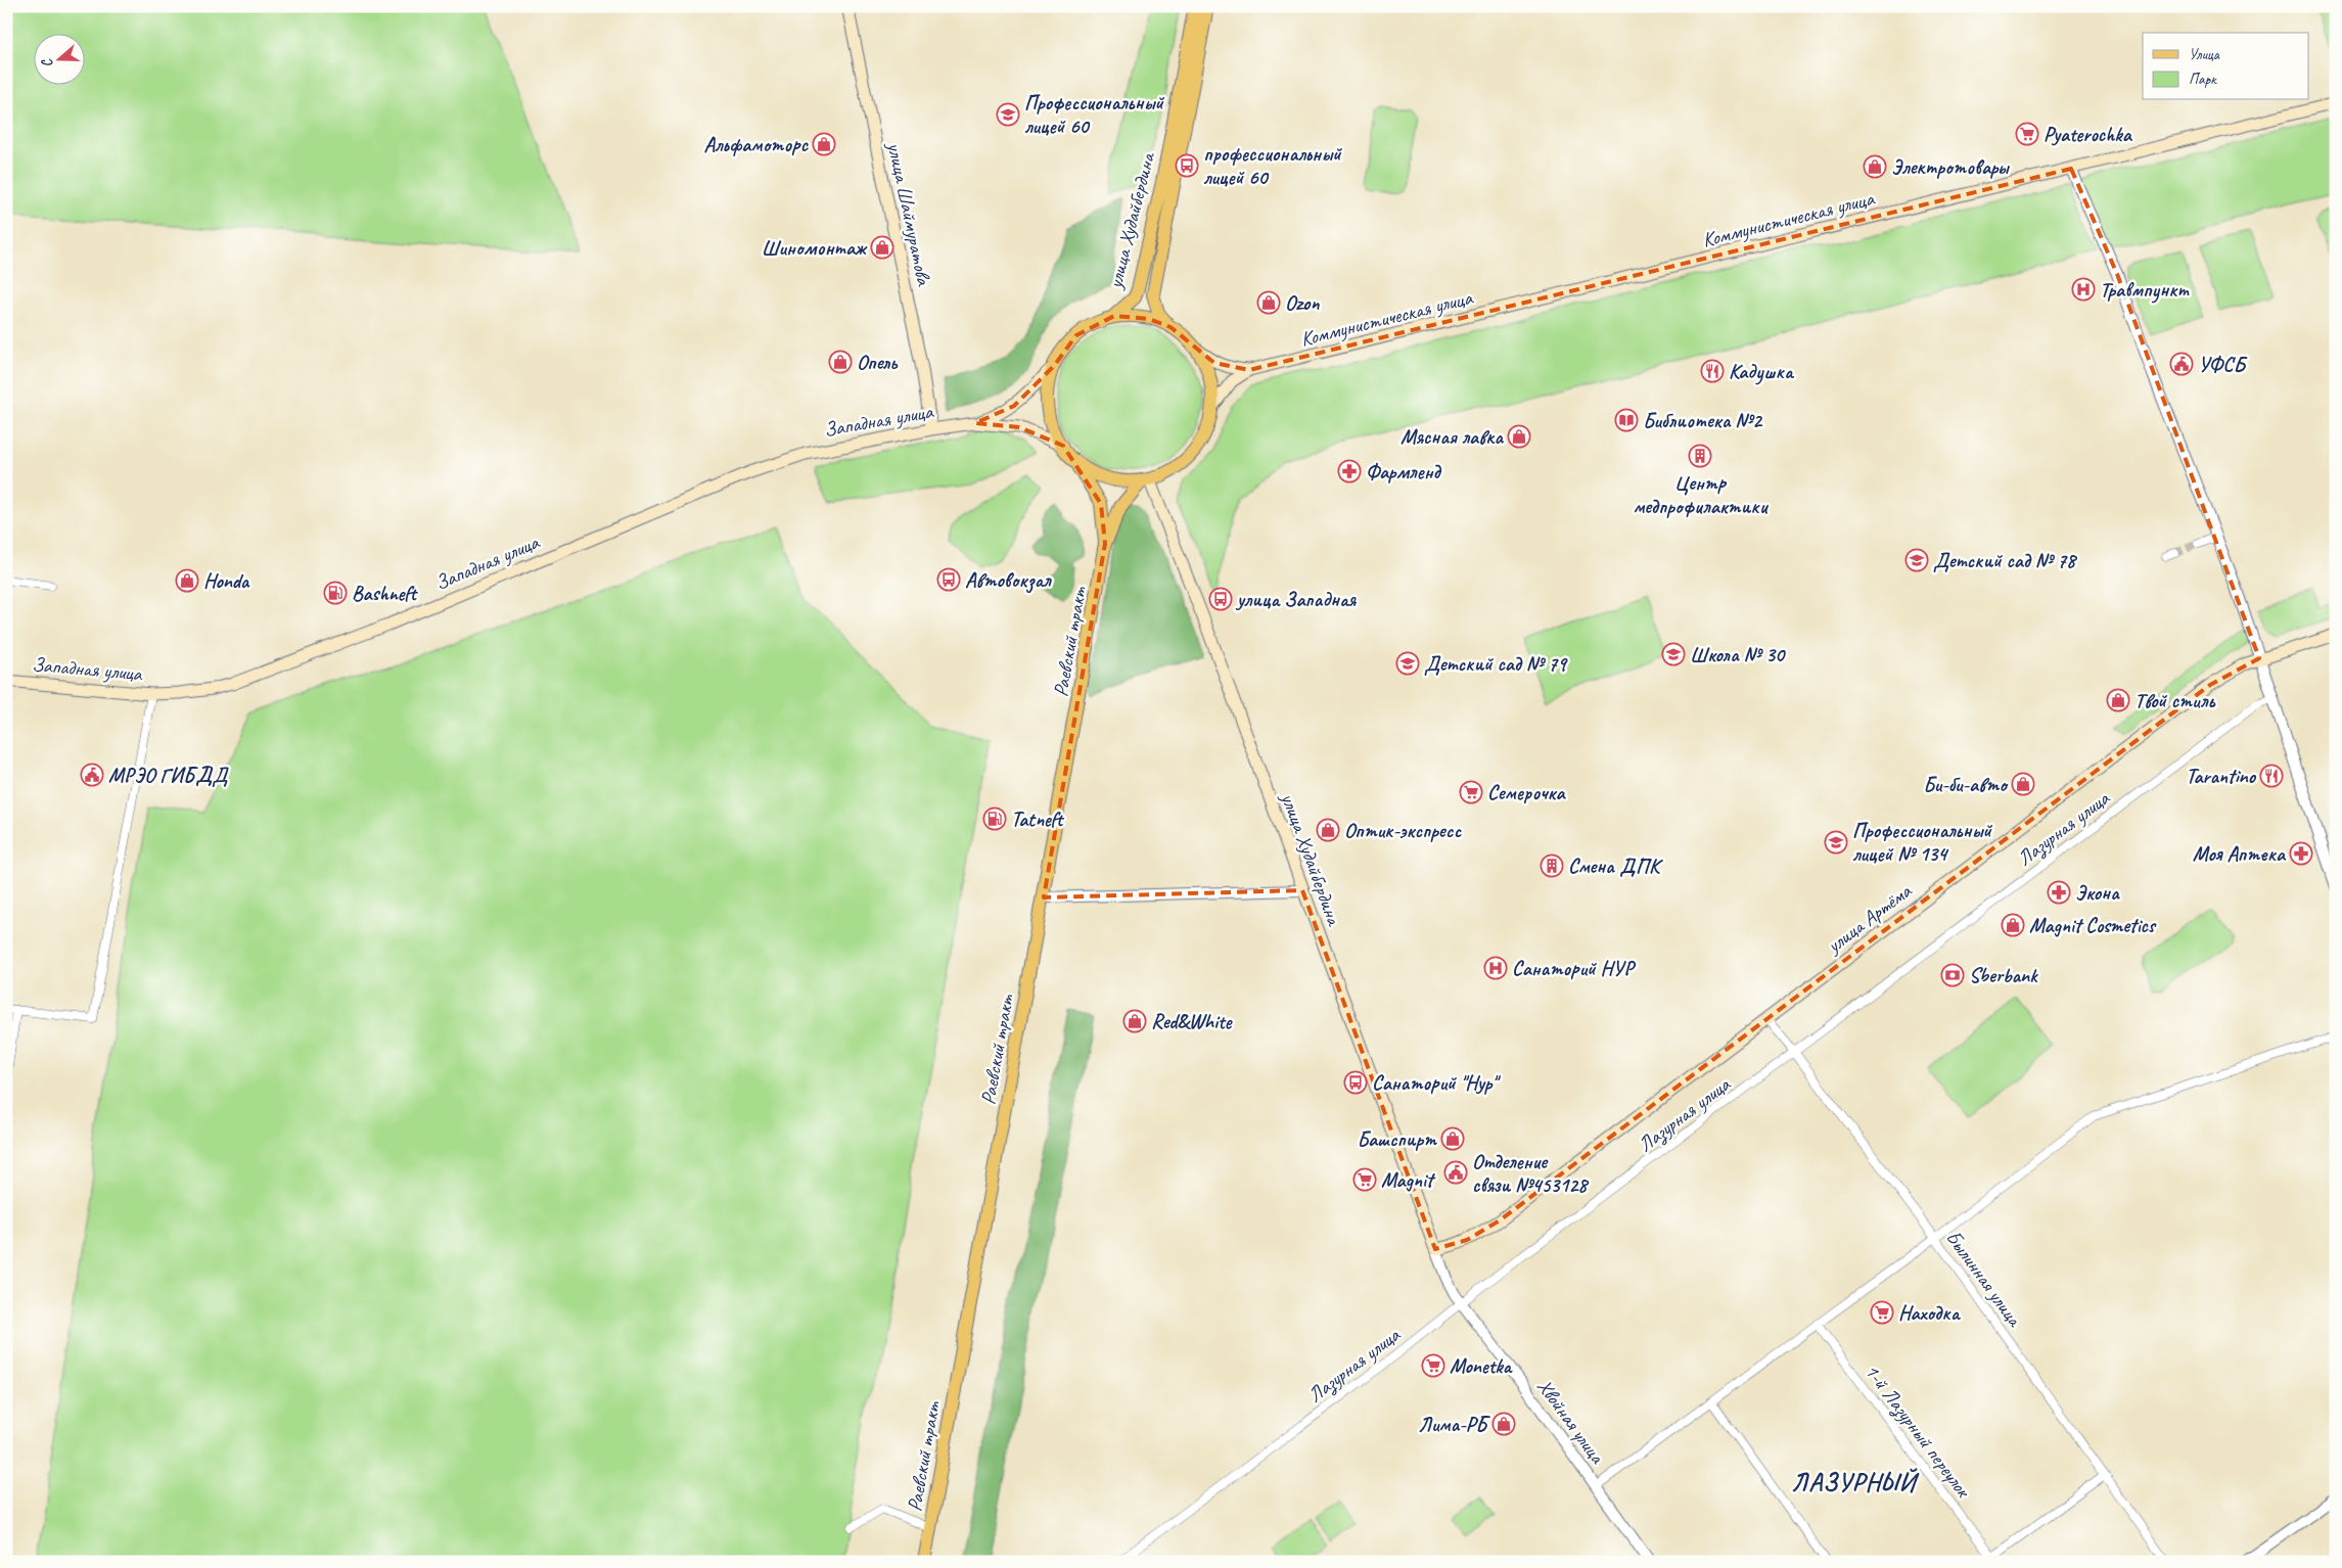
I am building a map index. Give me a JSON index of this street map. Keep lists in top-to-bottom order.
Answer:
{
  "streets": {
    "main road": [
      "улица Шаймуратова",
      "Коммунистическая улица",
      "улица Худайбердина",
      "Западная улица",
      "Раевский тракт",
      "улица Артёма"
    ],
    "street": [
      "Лазурная улица",
      "Былинная улица",
      "Хвойная улица",
      "1-й Лазурный переулок"
    ]
  },
  "crossings": [
    ["улица Шаймуратова", "Западная улица"],
    ["Коммунистическая улица", "улица Худайбердина"],
    ["Коммунистическая улица", "Западная улица"],
    ["Коммунистическая улица", "Раевский тракт"],
    ["улица Худайбердина", "Западная улица"],
    ["улица Худайбердина", "Раевский тракт"],
    ["улица Худайбердина", "улица Артёма"],
    ["улица Худайбердина", "Хвойная улица"],
    ["Западная улица", "Раевский тракт"],
    ["Лазурная улица", "Былинная улица"],
    ["Лазурная улица", "Хвойная улица"],
    ["улица Артёма", "Былинная улица"],
    ["улица Артёма", "Хвойная улица"]
  ],
  "districts": ["ЛАЗУРНЫЙ"],
  "places": {
    "school or university": [
      "Профессиональный лицей 60",
      "Детский сад № 78",
      "Школа № 30",
      "Детский сад № 79",
      "Профессиональный лицей № 134"
    ],
    "supermarket": [
      "Pyaterochka",
      "Семерочка",
      "Magnit",
      "Находка",
      "Monetka"
    ],
    "shop": [
      "Альфамоторс",
      "Электротовары",
      "Шиномонтаж",
      "Ozon",
      "Опель",
      "Мясная лавка",
      "Honda",
      "Твой стиль",
      "Би-би-авто",
      "Оптик-экспресс",
      "Magnit Cosmetics",
      "Red&White",
      "Башспирт",
      "Лима-РБ"
    ],
    "bus stop": [
      "профессиональный лицей 60",
      "Автовокзал",
      "улица Западная",
      "Санаторий \"Нур\""
    ],
    "hospital": ["Травмпункт", "Санаторий НУР"],
    "public building": ["УФСБ", "МРЭО ГИБДД", "Отделение связи №453128"],
    "restaurant": ["Кадушка", "Tarantino"],
    "library": ["Библиотека №2"],
    "building": ["Центр медпрофилактики", "Смена ДПК"],
    "pharmacy": ["Фармленд", "Моя Аптека", "Экона"],
    "fuel station": ["Bashneft", "Tatneft"],
    "bank": ["Sberbank"]
  },
  "legend": ["Улица", "Парк"],
  "north": "left"
}
